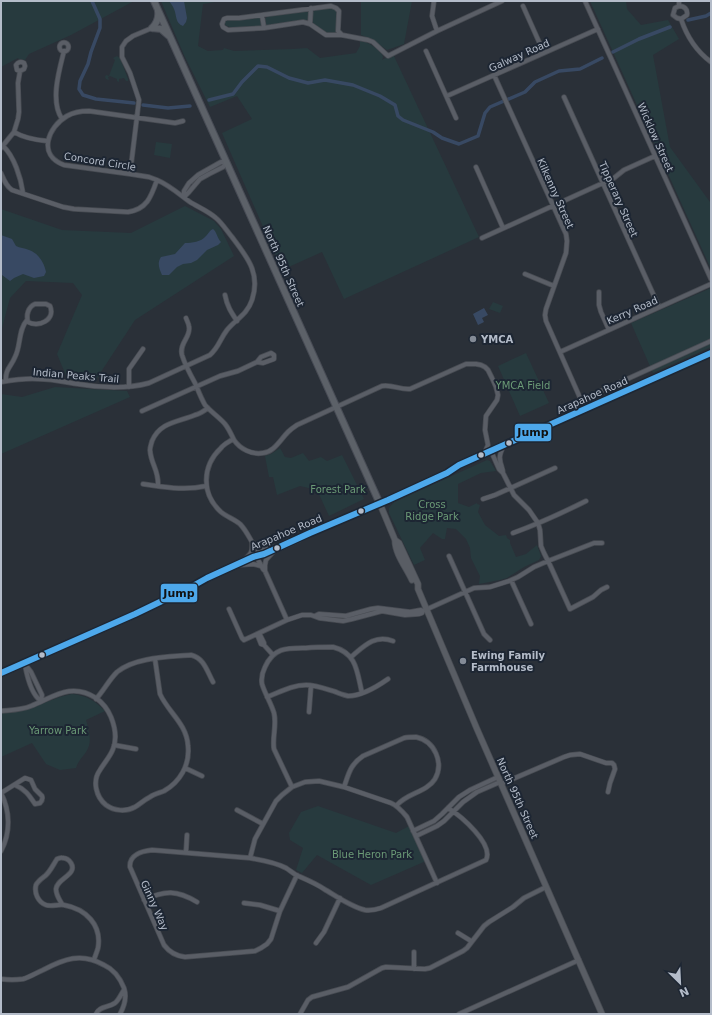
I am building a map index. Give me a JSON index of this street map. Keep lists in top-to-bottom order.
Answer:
{
  "streets": {
    "main road": ["North 95th Street", "Arapahoe Road"],
    "street": [
      "Galway Road",
      "Wicklow Street",
      "Concord Circle",
      "Kilkenny Street",
      "Tipperary Street",
      "Kerry Road",
      "Indian Peaks Trail",
      "Ginny Way"
    ]
  },
  "crossings": [
    ["Galway Road", "Wicklow Street"],
    ["Galway Road", "Kilkenny Street"],
    ["Concord Circle", "Indian Peaks Trail"],
    ["Kilkenny Street", "Kerry Road"],
    ["Kilkenny Street", "Arapahoe Road"],
    ["Tipperary Street", "Kerry Road"],
    ["North 95th Street", "Arapahoe Road"]
  ],
  "parks": [
    "YMCA Field",
    "Forest Park",
    "Cross Ridge Park",
    "Yarrow Park",
    "Blue Heron Park"
  ],
  "places": ["YMCA", "Ewing Family Farmhouse"],
  "lines": ["transit line Jump"],
  "north": "bottom right"
}
